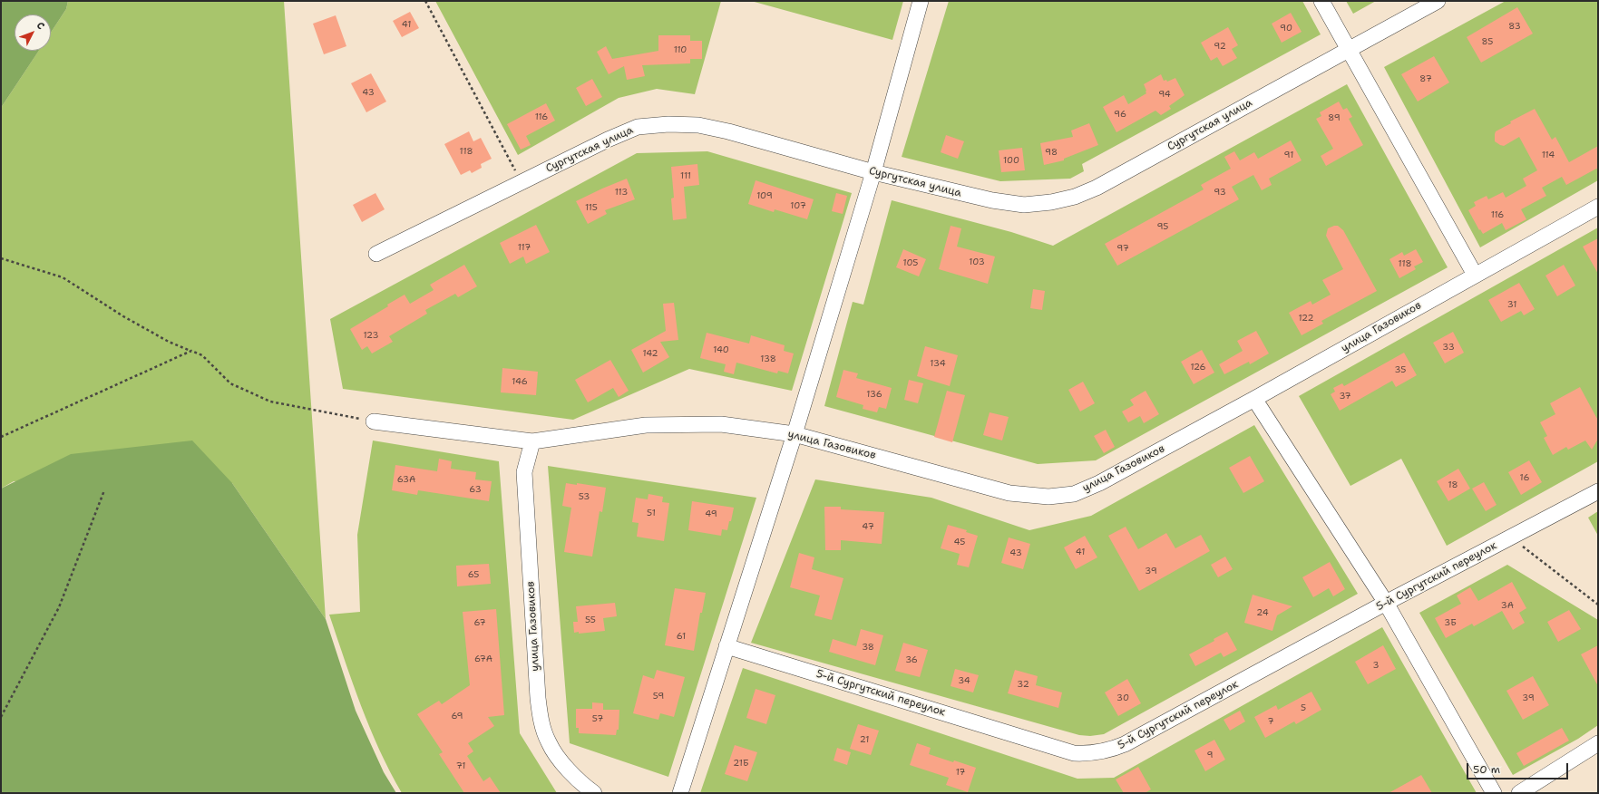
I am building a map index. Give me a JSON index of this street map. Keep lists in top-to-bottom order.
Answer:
{
  "streets": {
    "street": ["Сургутская улица", "улица Газовиков", "5-й Сургутский переулок"]
  },
  "house_numbers": [
    "41",
    "83",
    "90",
    "85",
    "92",
    "110",
    "87",
    "43",
    "94",
    "96",
    "116",
    "89",
    "118",
    "98",
    "91",
    "114",
    "100",
    "111",
    "113",
    "93",
    "109",
    "107",
    "115",
    "116",
    "95",
    "117",
    "97",
    "103",
    "105",
    "118",
    "31",
    "122",
    "123",
    "33",
    "140",
    "142",
    "138",
    "134",
    "126",
    "35",
    "146",
    "136",
    "37",
    "16",
    "63А",
    "18",
    "63",
    "53",
    "51",
    "49",
    "47",
    "45",
    "41",
    "43",
    "39",
    "65",
    "3А",
    "24",
    "55",
    "67",
    "3Б",
    "61",
    "38",
    "67А",
    "36",
    "3",
    "34",
    "32",
    "59",
    "30",
    "39",
    "5",
    "69",
    "57",
    "7",
    "21",
    "9",
    "21Б",
    "71",
    "17"
  ],
  "scale_bar": "50 m",
  "north": "top right"
}
